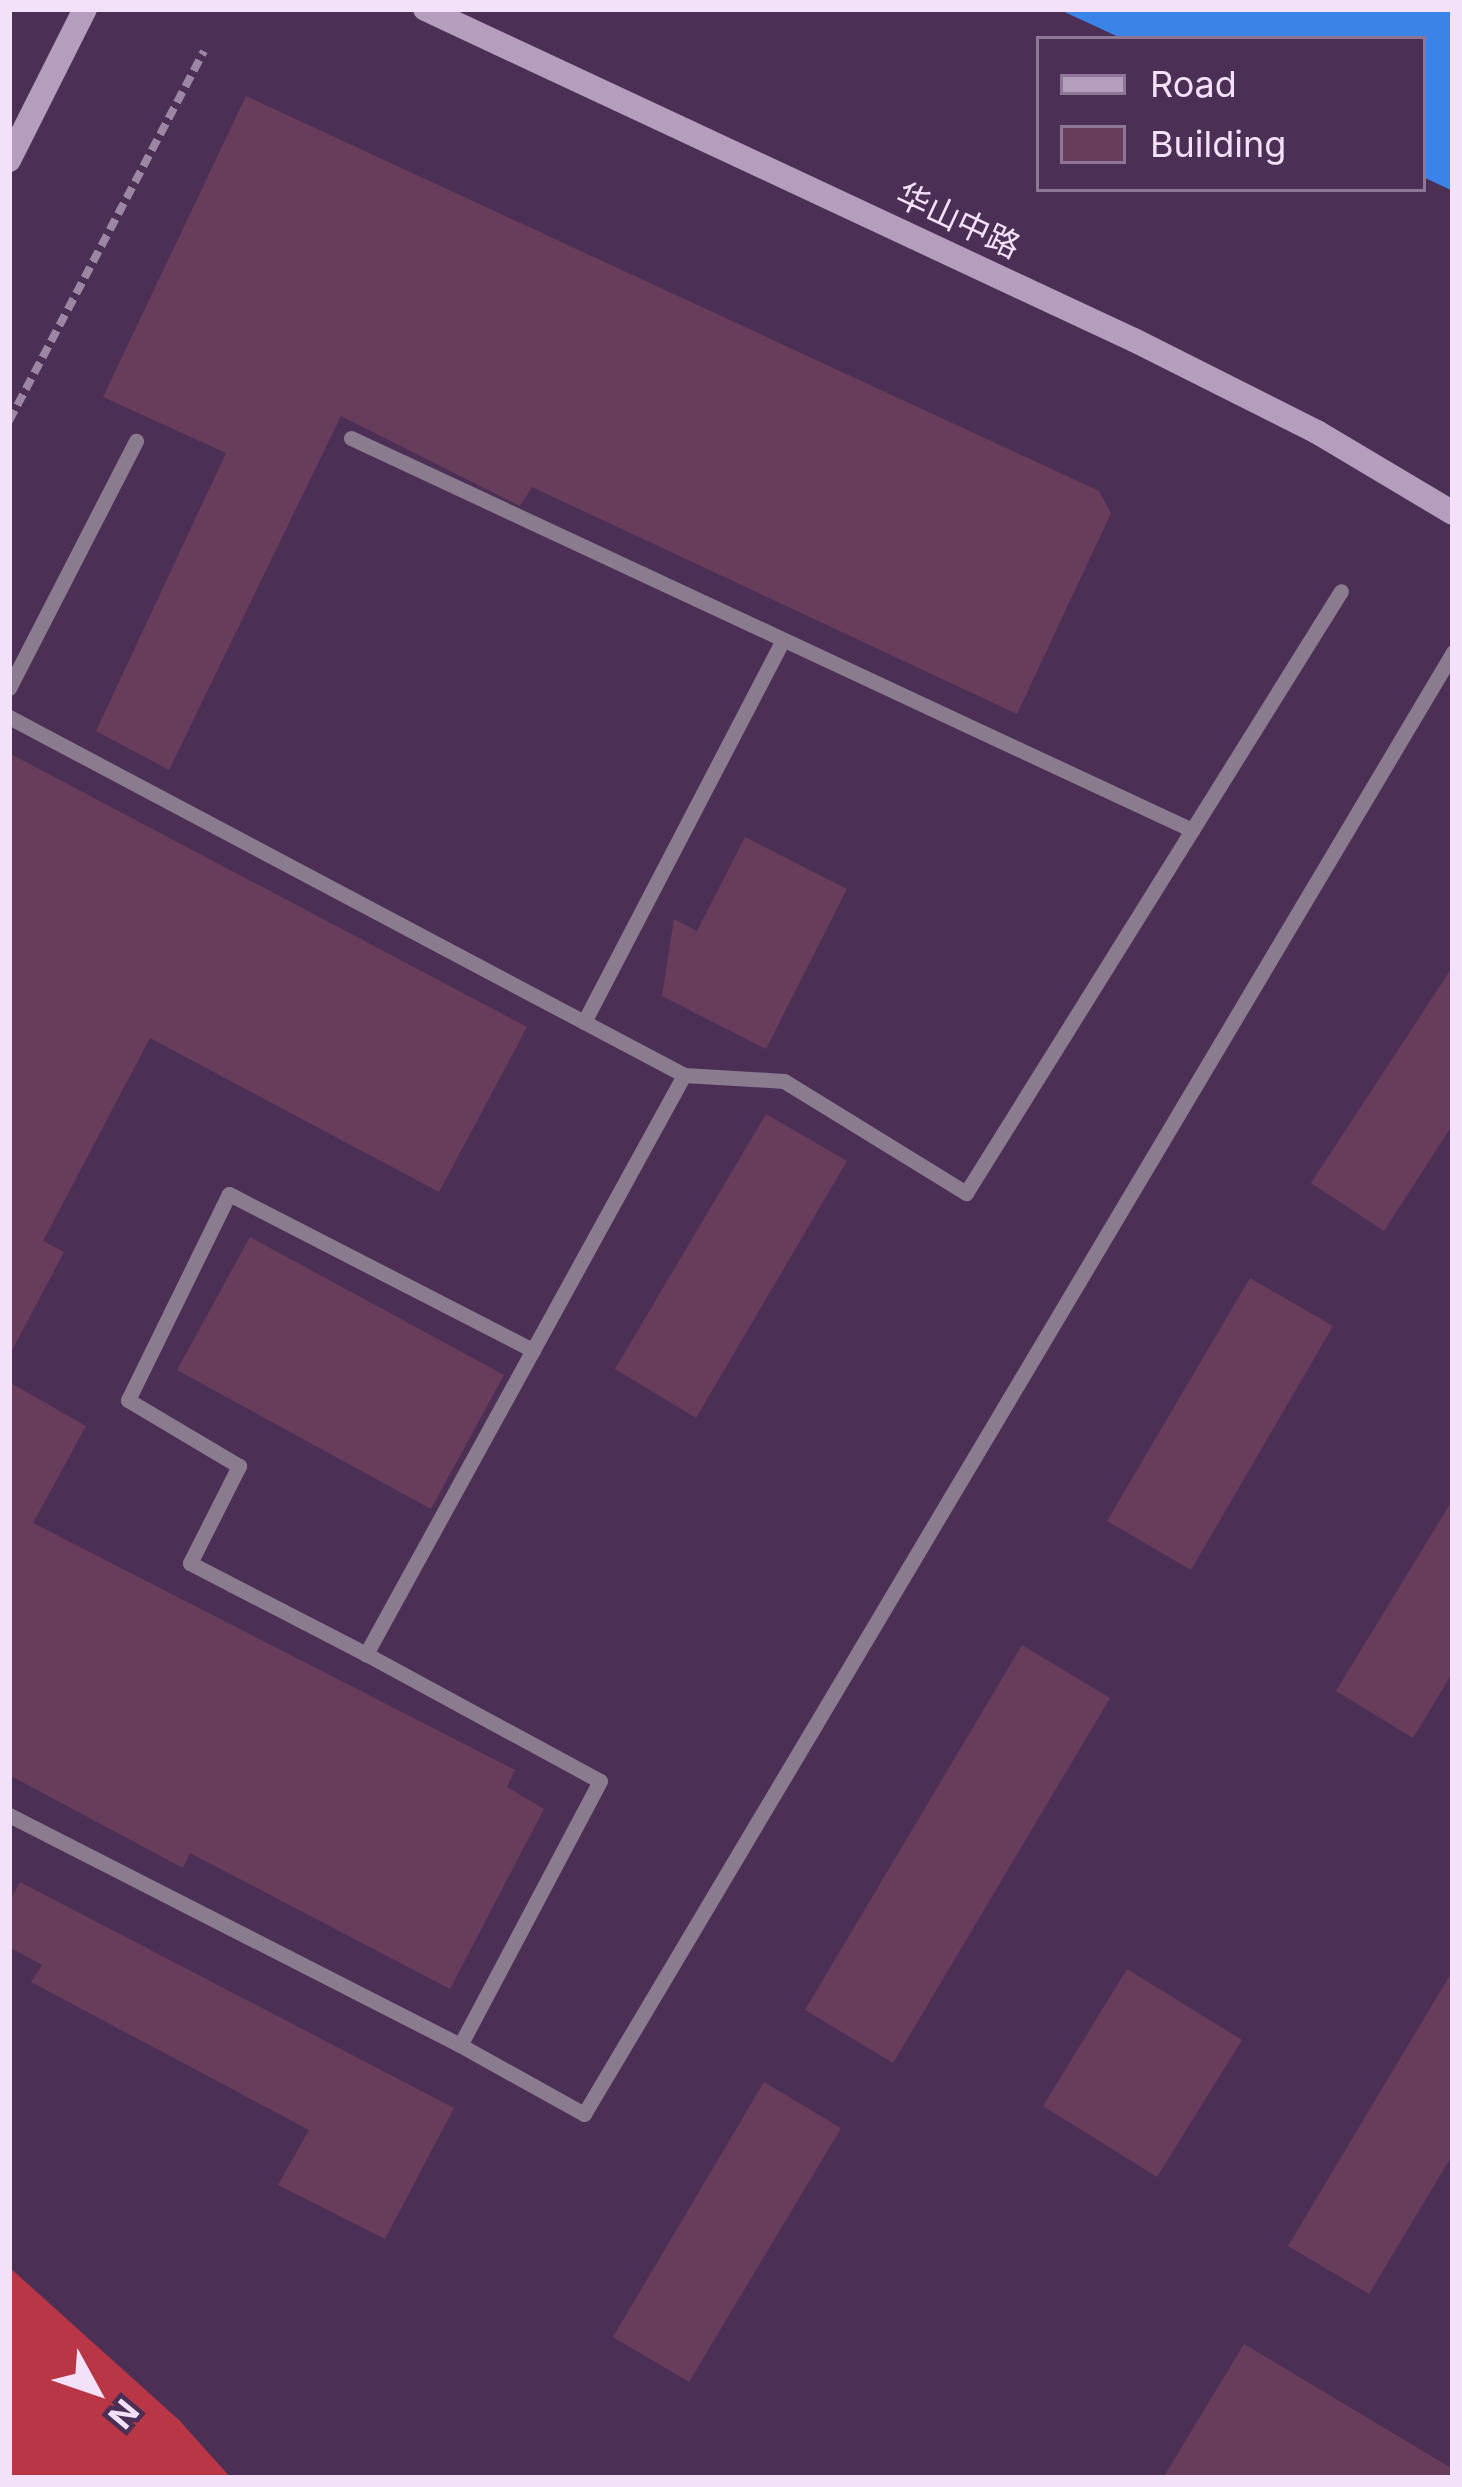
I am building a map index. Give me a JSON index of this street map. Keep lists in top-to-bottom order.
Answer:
{
  "streets": {
    "street": ["华山中路"]
  },
  "legend": ["Road", "Building"],
  "north": "bottom right"
}
